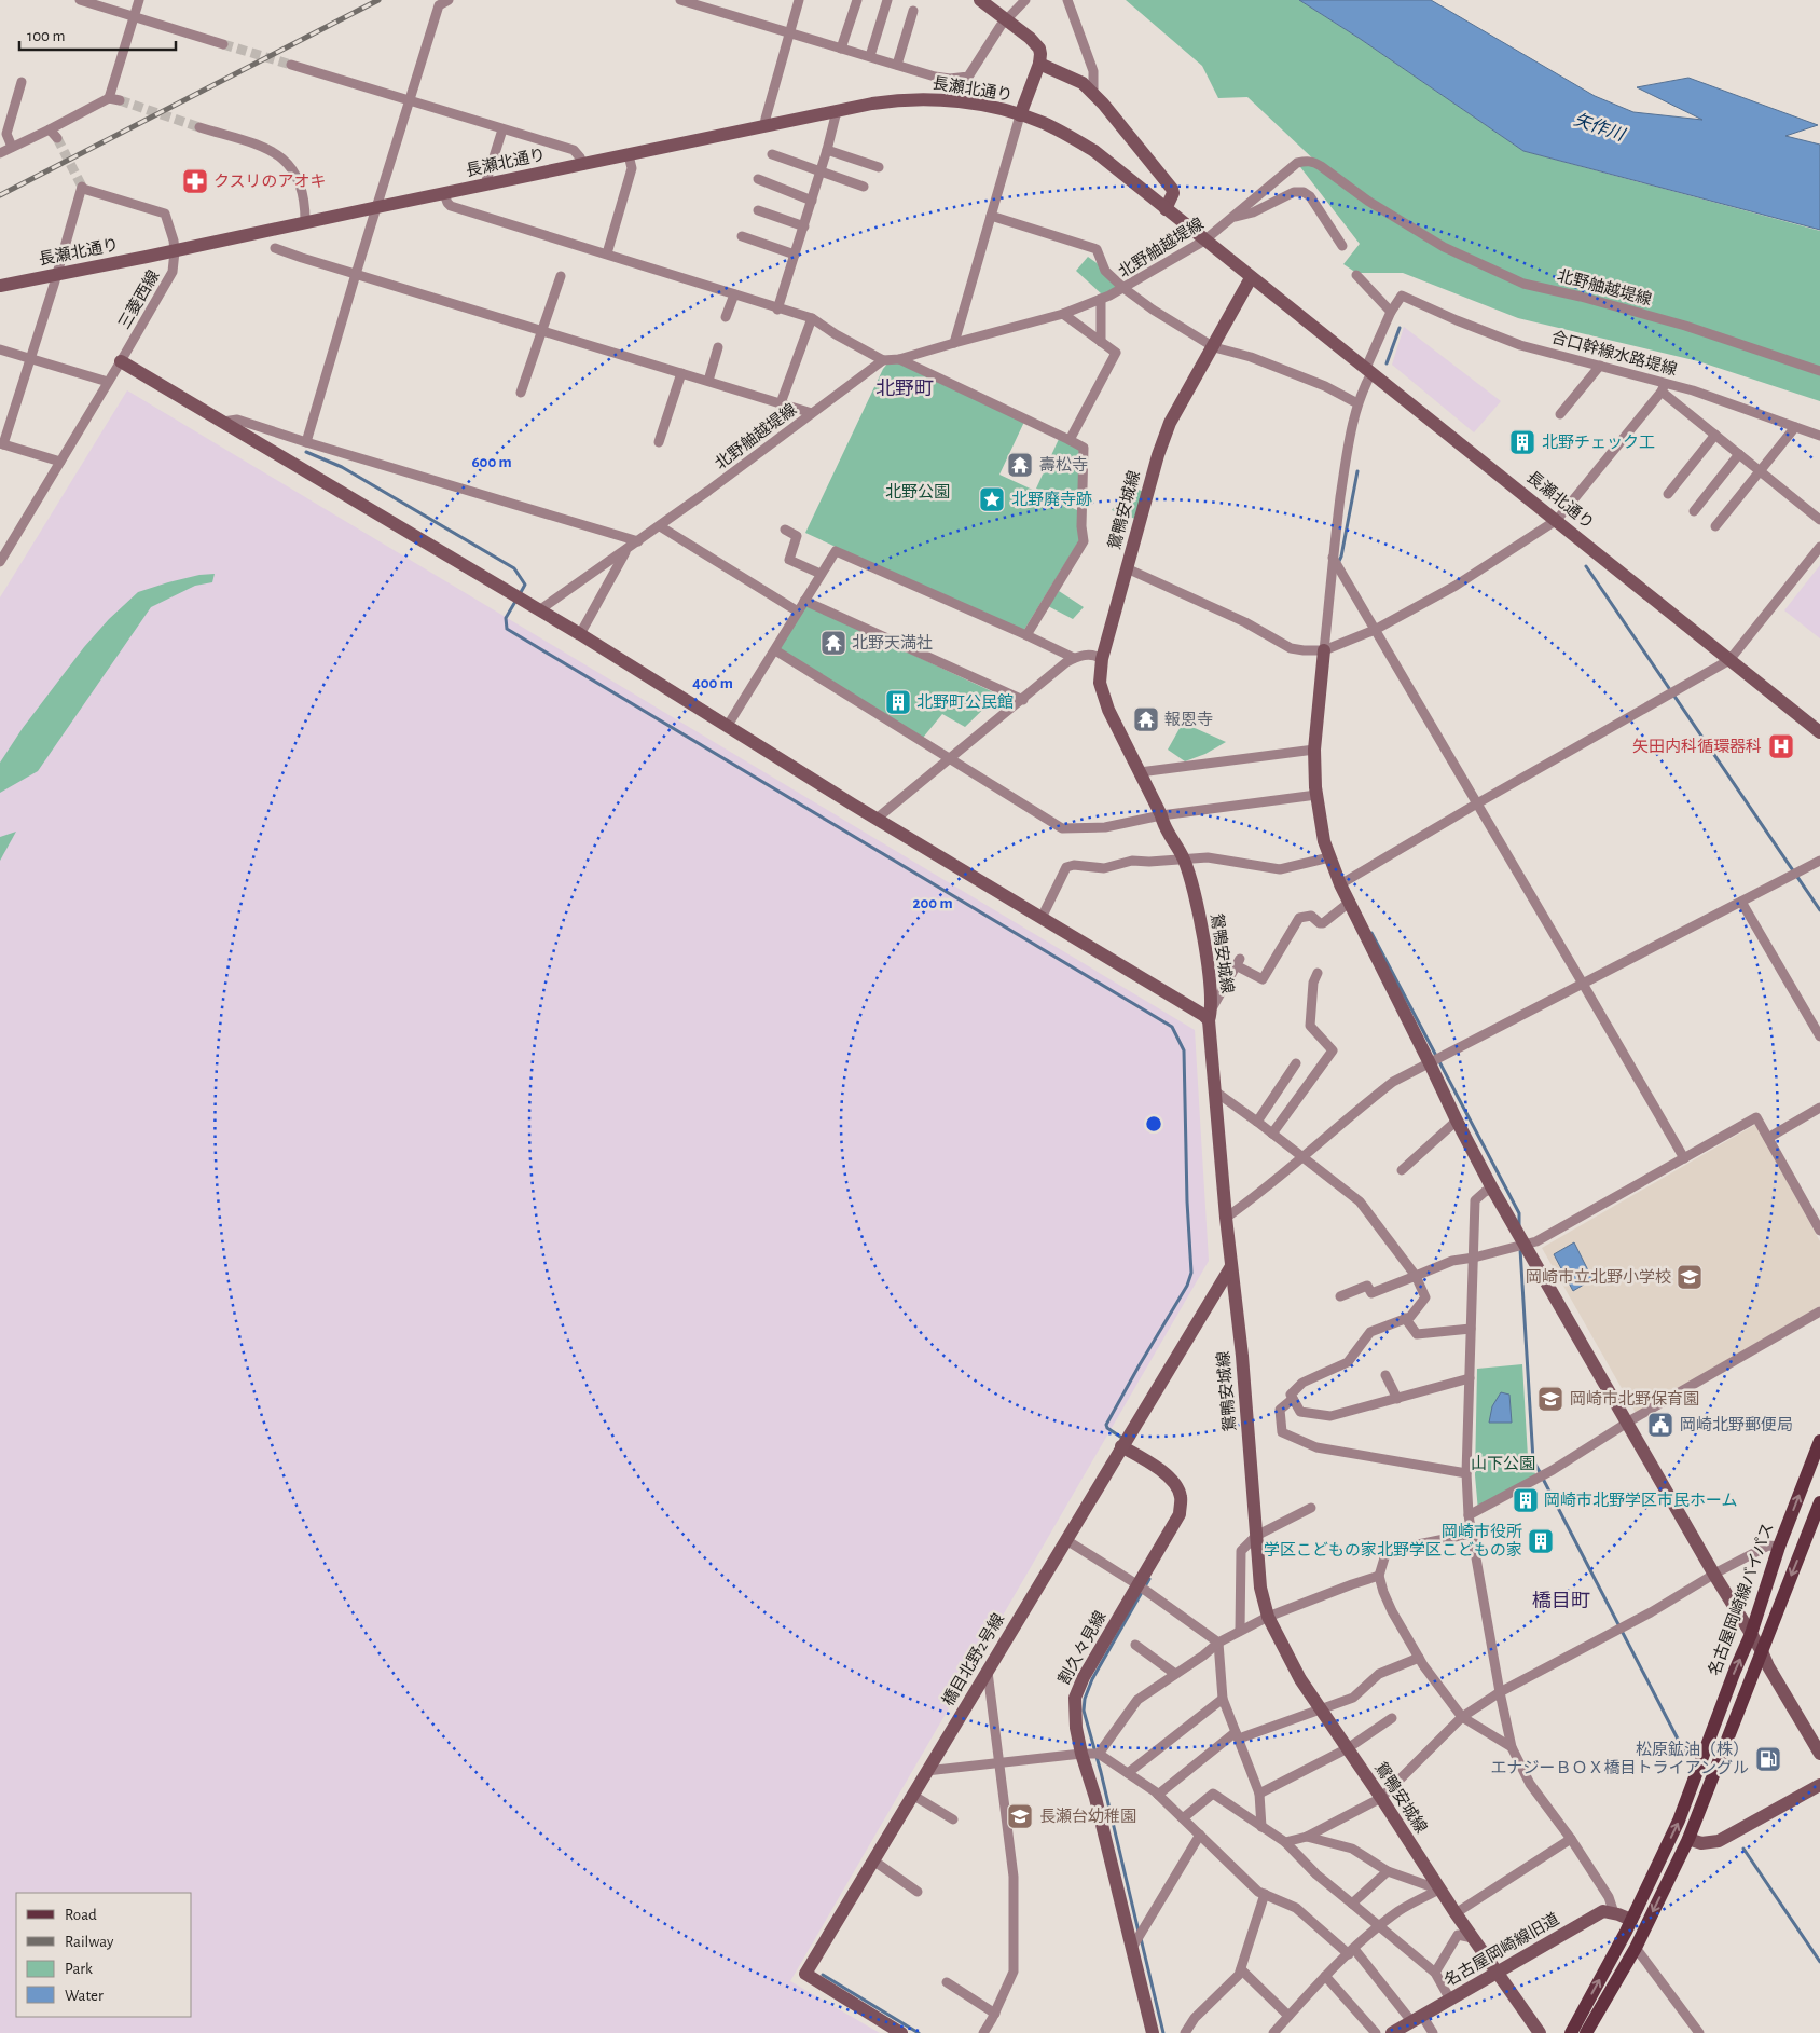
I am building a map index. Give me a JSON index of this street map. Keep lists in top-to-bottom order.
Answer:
{
  "streets": {
    "main road": ["名古屋岡崎線バイパス"],
    "street": [
      "長瀬北通り",
      "北野舳越堤線",
      "三菱西線",
      "合口幹線水路堤線",
      "鴛鴨安城線",
      "割久々見線",
      "橋目北野2号線",
      "名古屋岡崎線旧道"
    ]
  },
  "crossings": [
    ["長瀬北通り", "三菱西線"],
    ["長瀬北通り", "鴛鴨安城線"],
    ["鴛鴨安城線", "橋目北野2号線"],
    ["鴛鴨安城線", "名古屋岡崎線旧道"],
    ["割久々見線", "橋目北野2号線"]
  ],
  "districts": ["北野町", "橋目町"],
  "water": ["矢作川"],
  "parks": ["北野公園", "山下公園"],
  "places": {
    "pharmacy": ["クスリのアオキ"],
    "building": [
      "北野チェック工",
      "北野町公民館",
      "岡崎市北野学区市民ホーム",
      "岡崎市役所 学区こどもの家北野学区こどもの家"
    ],
    "temple": ["壽松寺", "北野天満社", "報恩寺"],
    "place": ["北野廃寺跡"],
    "hospital": ["矢田内科循環器科"],
    "school or university": ["岡崎市立北野小学校", "岡崎市北野保育園", "長瀬台幼稚園"],
    "public building": ["岡崎北野郵便局"],
    "fuel station": ["松原鉱油（株） エナジーＢＯＸ橋目トライアングル"]
  },
  "legend": [
    "Road",
    "Railway",
    "Park",
    "Water"
  ],
  "scale_bar": "100 m",
  "rings": ["600 m", "400 m", "200 m"]
}
